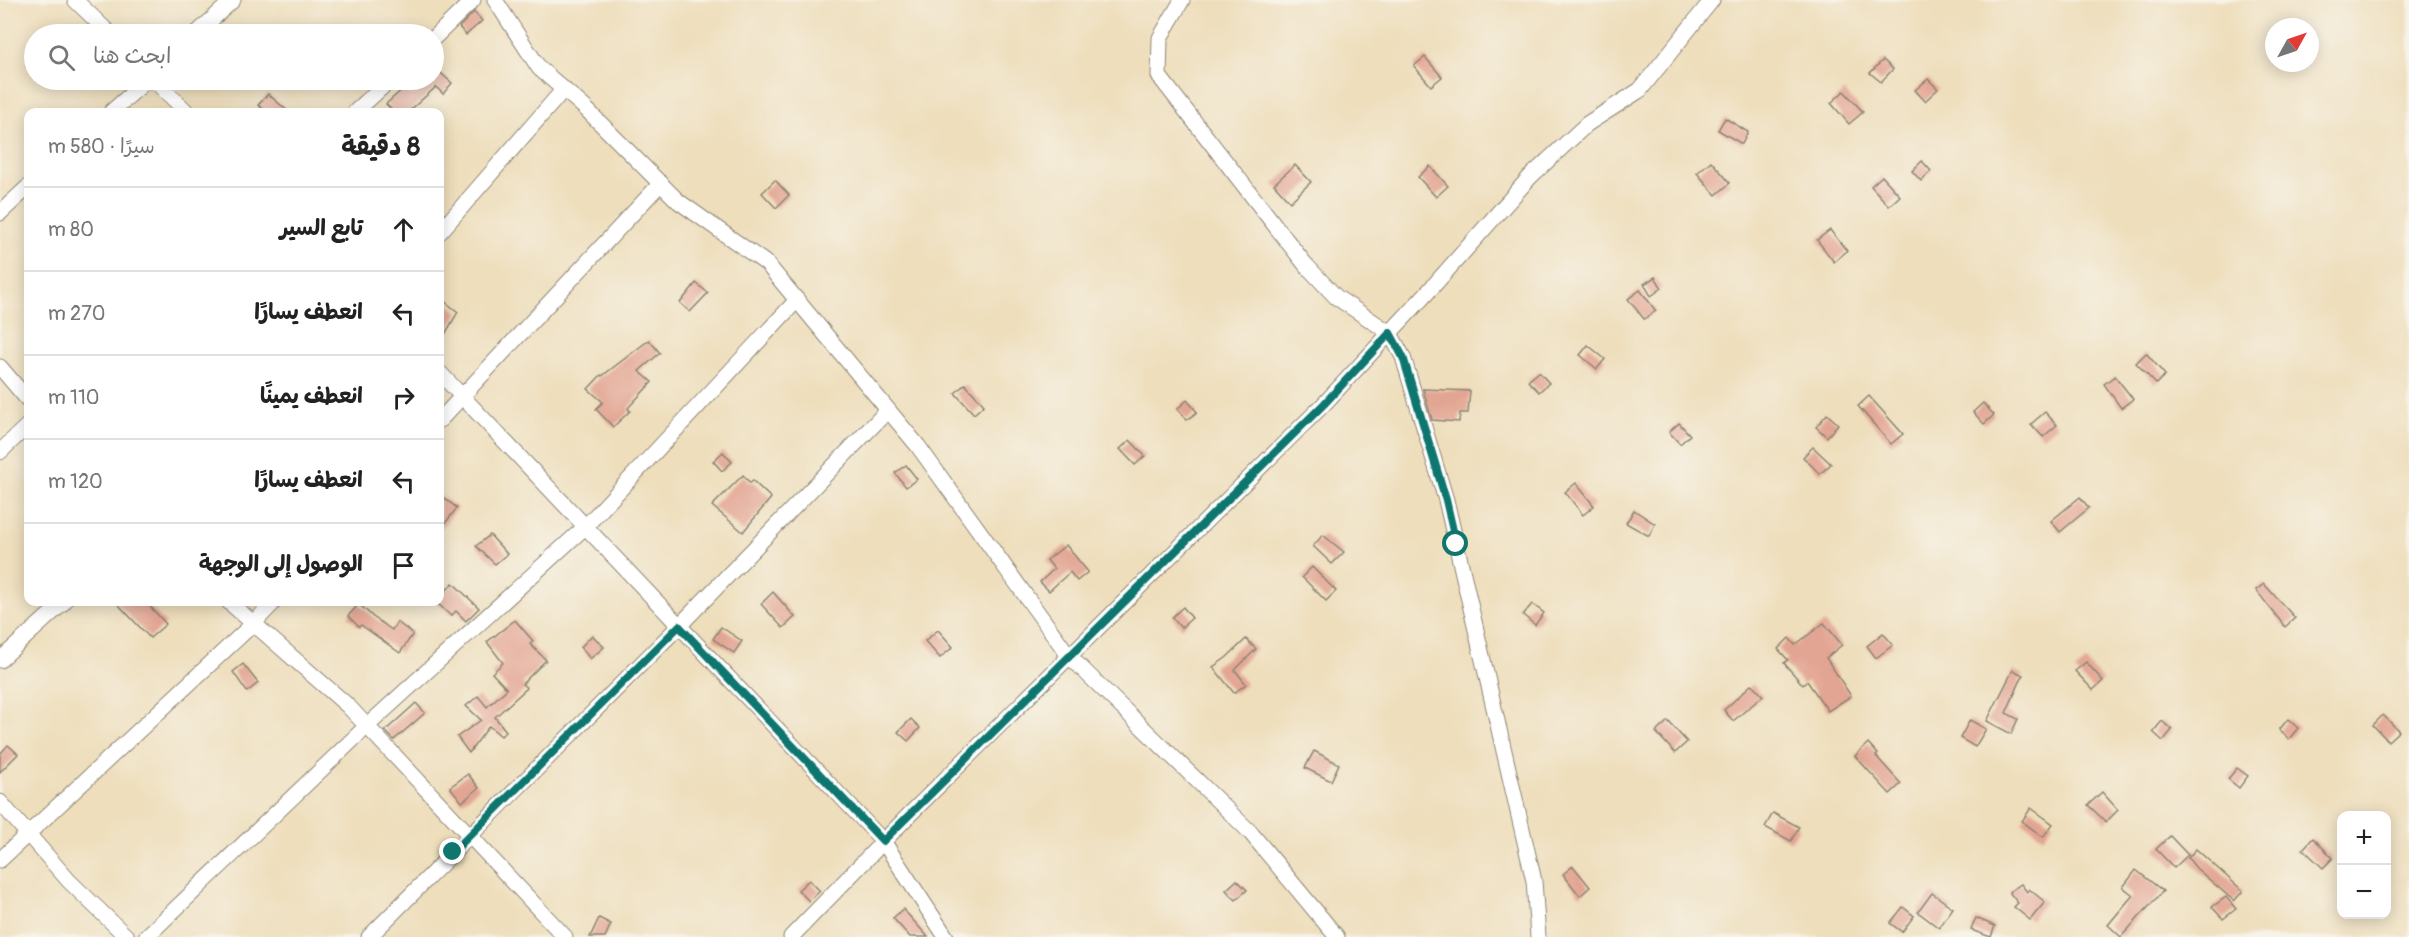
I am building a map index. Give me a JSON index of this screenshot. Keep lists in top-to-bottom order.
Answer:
{
  "north": "top right",
  "page": {
    "search": "ابحث هنا",
    "heading": ["8 دقيقة", "سيرًا · 580 m"],
    "list": [
      ["تابع السير", "80 m"],
      ["انعطف يسارًا", "270 m"],
      ["انعطف يمينًا", "110 m"],
      ["انعطف يسارًا", "120 m"],
      "الوصول إلى الوجهة"
    ],
    "map_buttons": ["+", "−"]
  }
}
